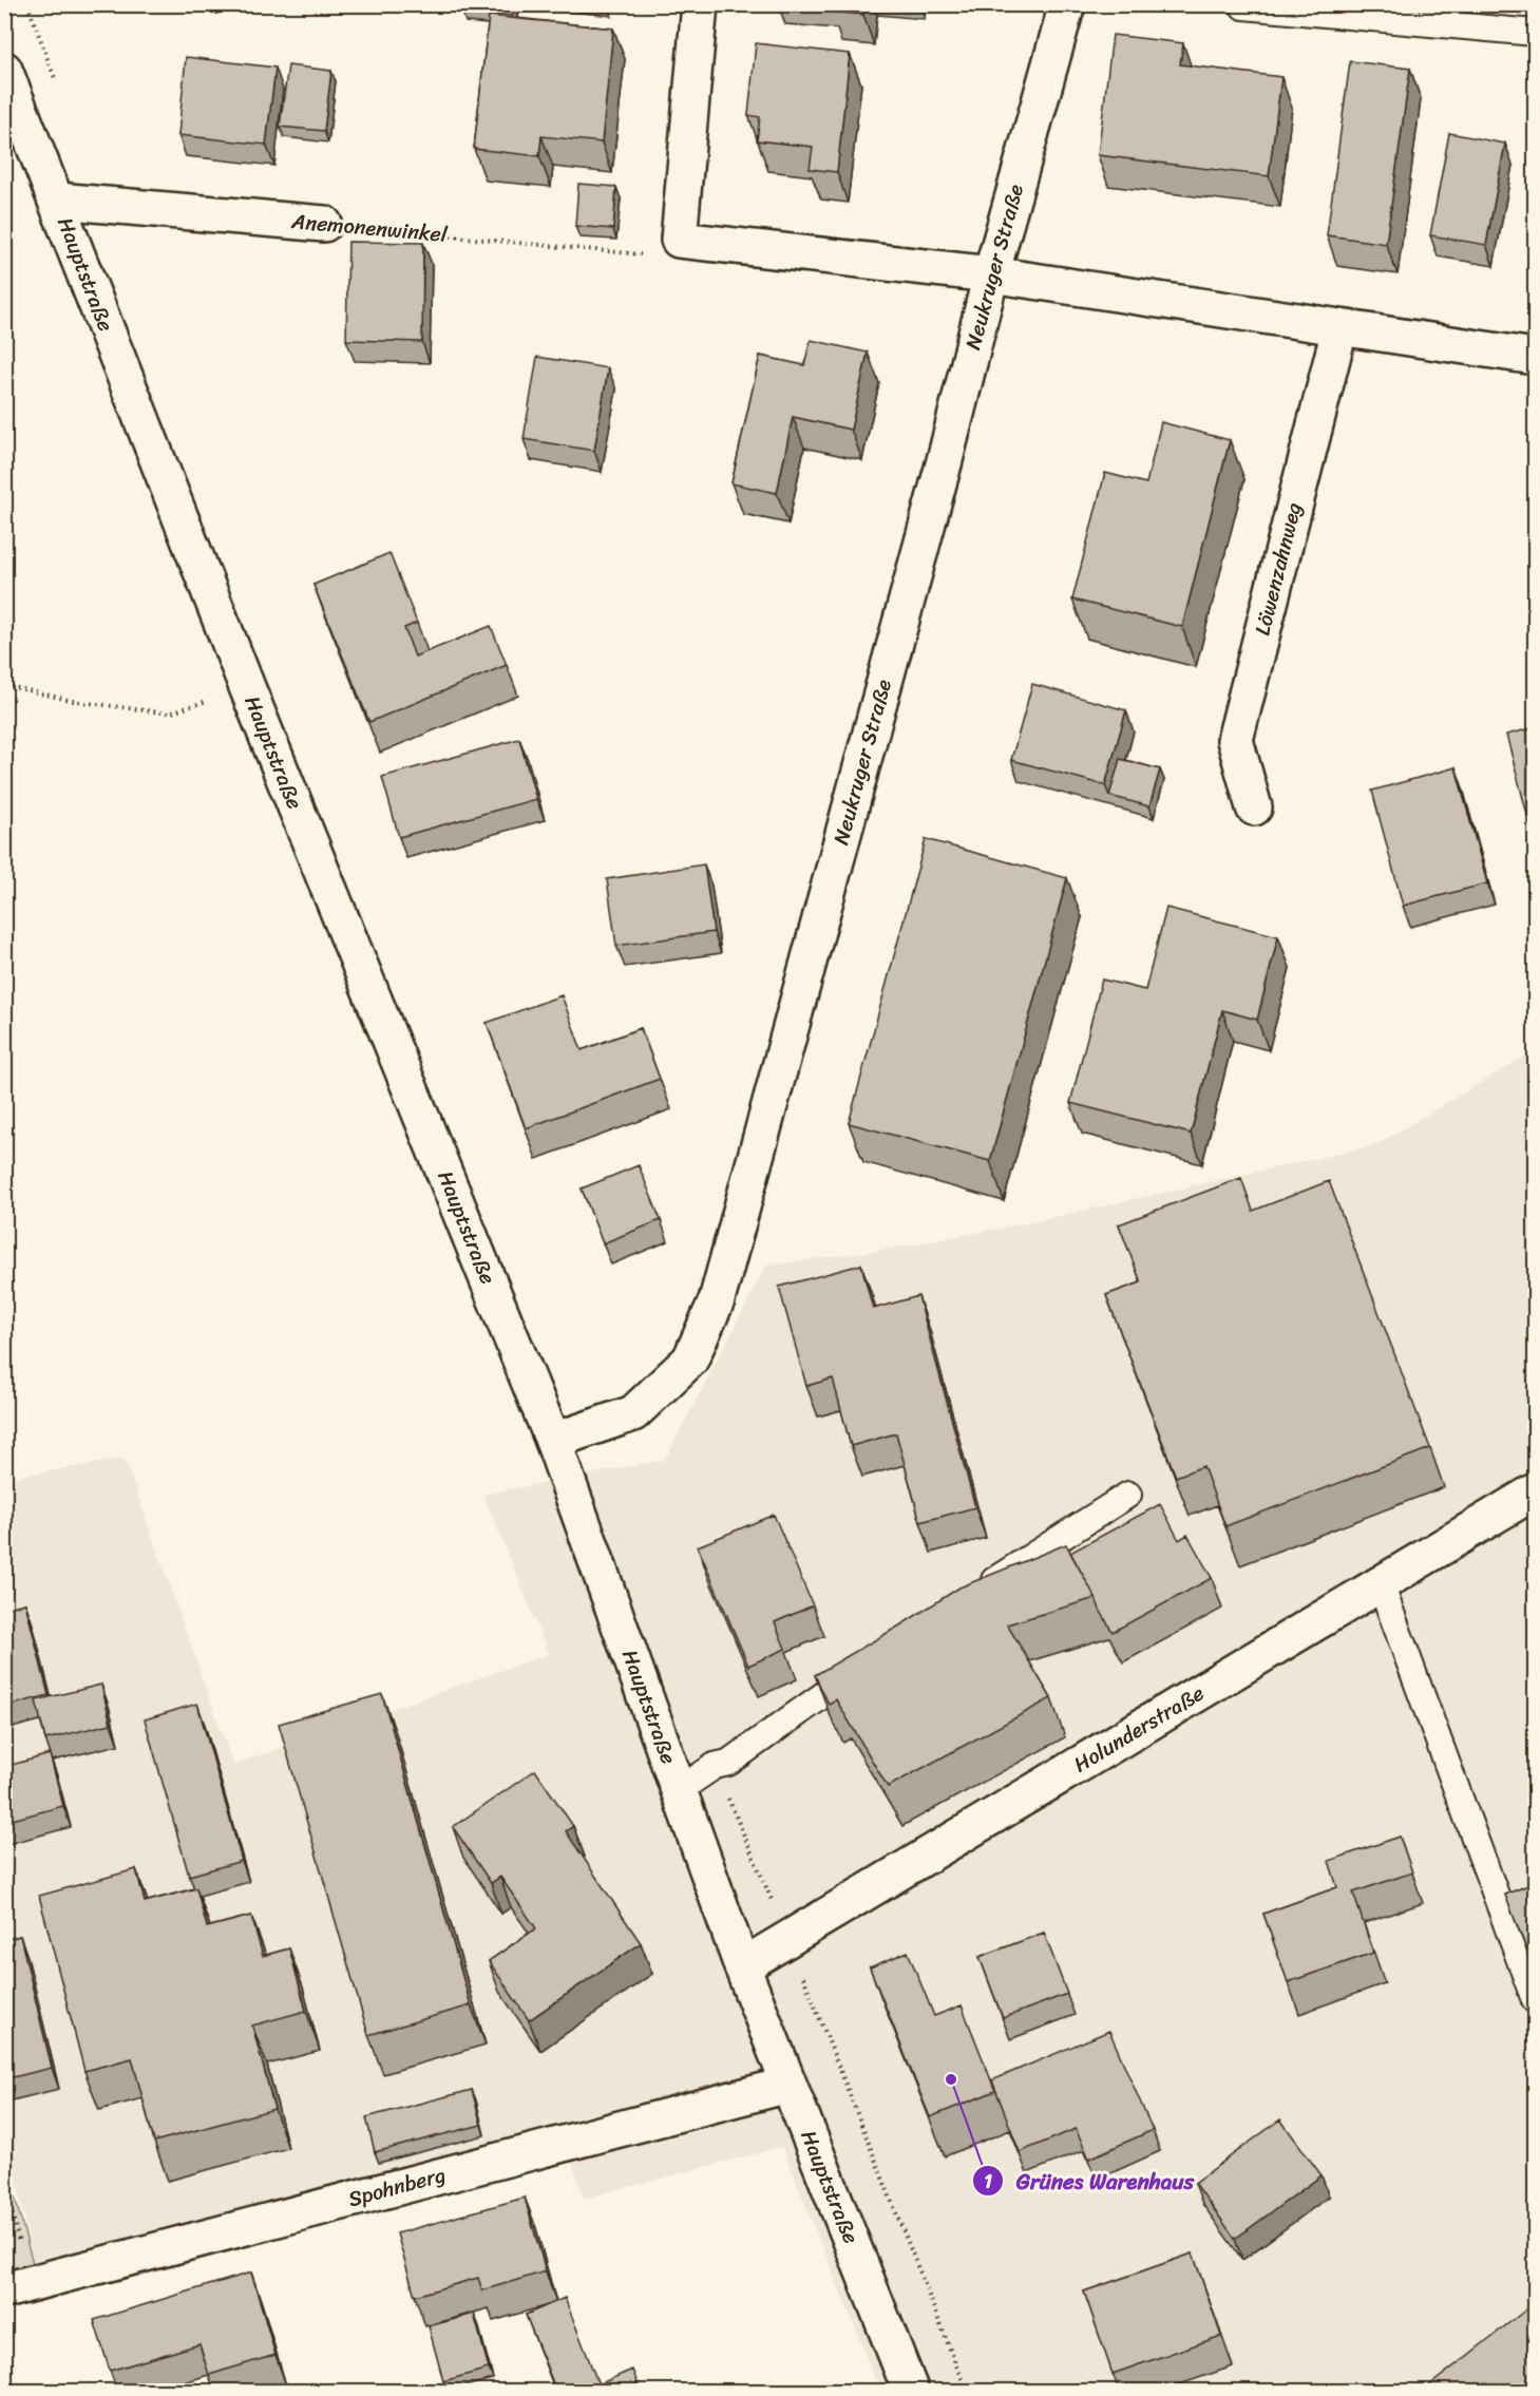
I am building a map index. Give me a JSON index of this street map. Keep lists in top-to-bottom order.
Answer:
{
  "streets": {
    "street": [
      "Anemonenwinkel",
      "Neukruger Straße",
      "Hauptstraße",
      "Löwenzahnweg",
      "Holunderstraße",
      "Spohnberg"
    ]
  },
  "crossings": [
    ["Anemonenwinkel", "Hauptstraße"],
    ["Neukruger Straße", "Hauptstraße"],
    ["Hauptstraße", "Holunderstraße"],
    ["Hauptstraße", "Spohnberg"]
  ],
  "places": ["Grünes Warenhaus"]
}
